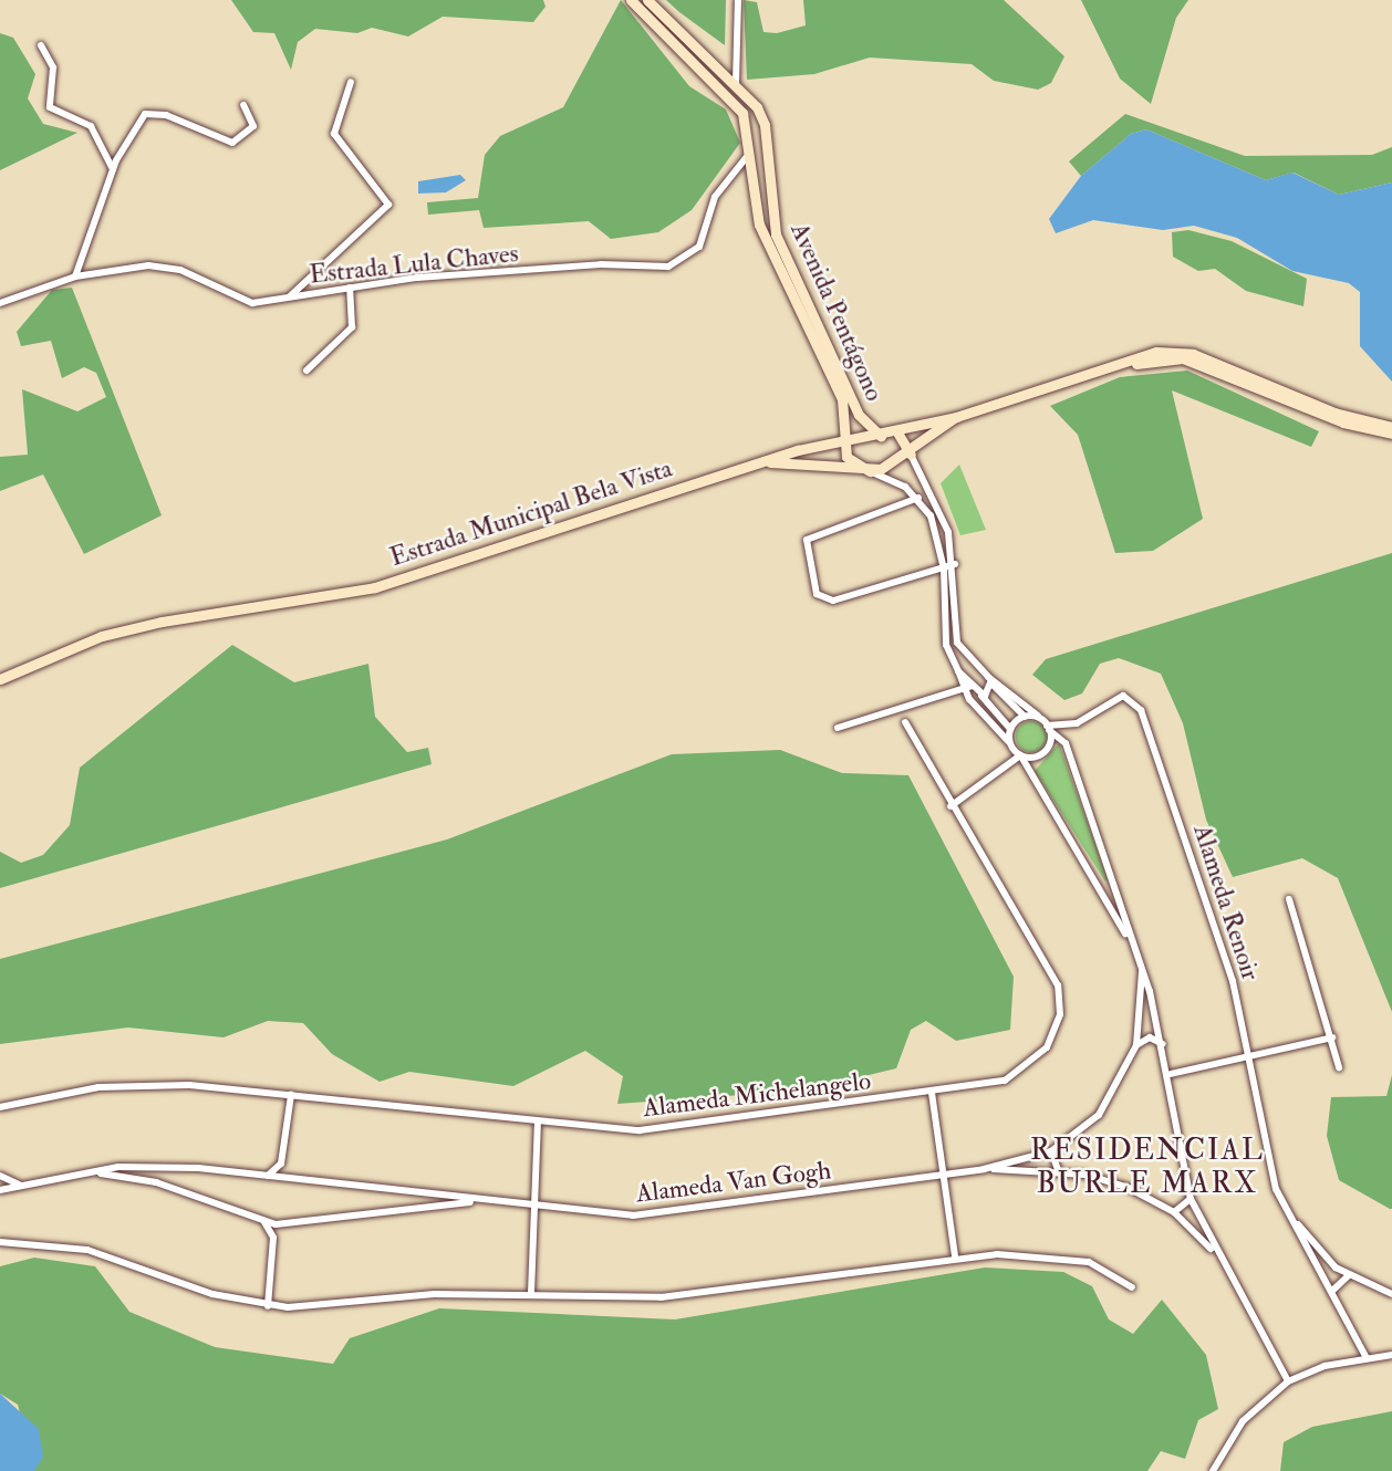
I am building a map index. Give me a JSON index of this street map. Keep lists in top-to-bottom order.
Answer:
{
  "streets": {
    "main road": ["Avenida Pentágono", "Estrada Municipal Bela Vista"],
    "street": [
      "Estrada Lula Chaves",
      "Alameda Renoir",
      "Alameda Michelangelo",
      "Alameda Van Gogh"
    ]
  },
  "crossings": [
    ["Estrada Lula Chaves", "Avenida Pentágono"],
    ["Avenida Pentágono", "Estrada Municipal Bela Vista"]
  ],
  "districts": ["RESIDENCIAL BURLE MARX"]
}
